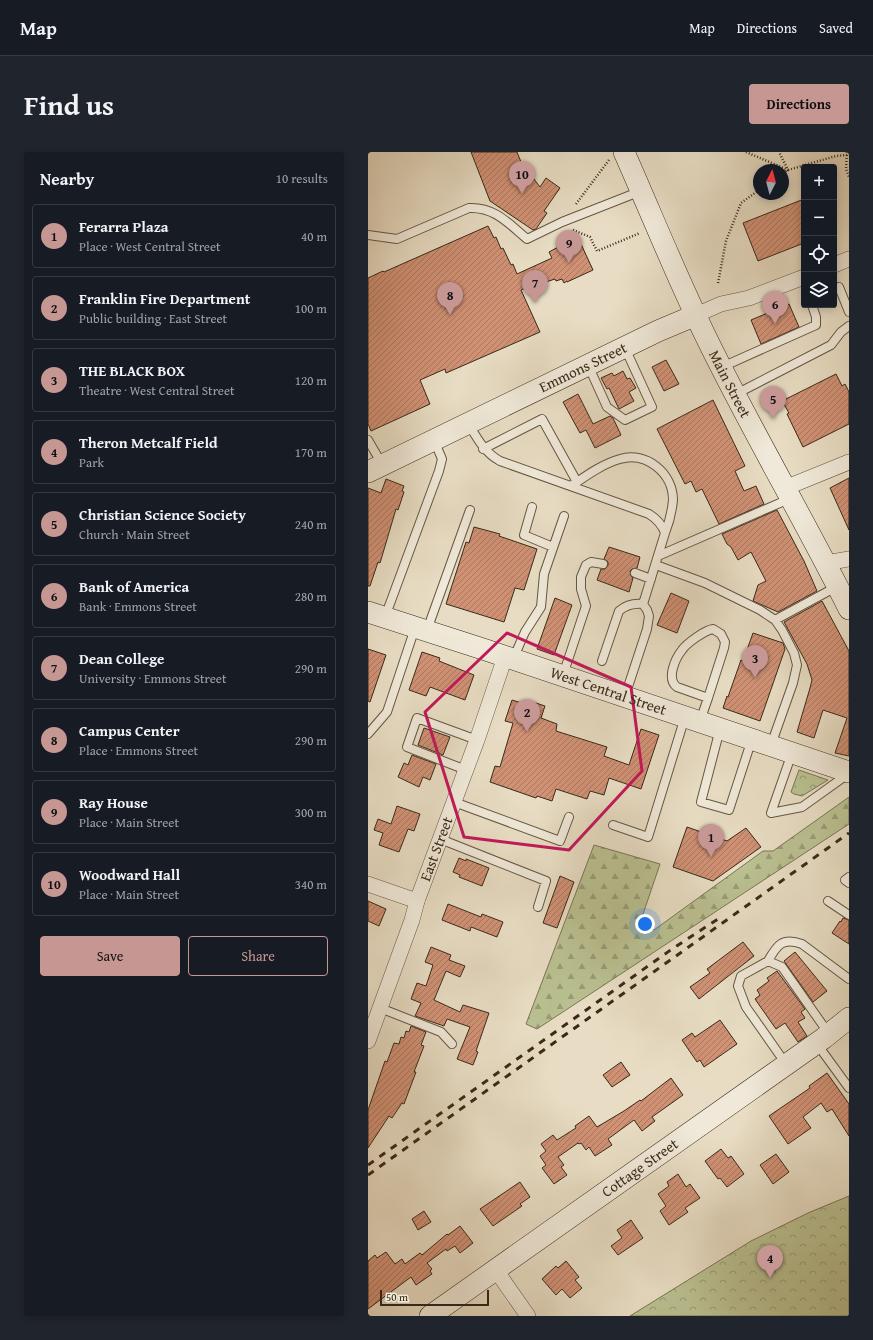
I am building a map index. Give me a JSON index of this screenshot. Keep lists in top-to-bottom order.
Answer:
{
  "streets": {
    "main road": [
      "Emmons Street",
      "Main Street",
      "West Central Street",
      "Cottage Street"
    ],
    "street": ["East Street"]
  },
  "crossings": [
    ["Emmons Street", "Main Street"],
    ["West Central Street", "East Street"]
  ],
  "scale_bar": "50 m",
  "north": "top",
  "page": {
    "header": "Map",
    "nav": ["Map", "Directions", "Saved"],
    "title": "Find us",
    "buttons": [
      "Directions",
      ["Save", "Share"]
    ],
    "heading": ["Nearby", "10 results"],
    "pins": [
      "10",
      "9",
      "7",
      "8",
      "6",
      "5",
      "3",
      "2",
      "1",
      "4"
    ],
    "map_buttons": ["+", "−"],
    "list": [
      {
        "mark": "1",
        "name": "Ferarra Plaza",
        "note": "Place · West Central Street",
        "value": "40 m"
      },
      {
        "mark": "2",
        "name": "Franklin Fire Department",
        "note": "Public building · East Street",
        "value": "100 m"
      },
      {
        "mark": "3",
        "name": "THE BLACK BOX",
        "note": "Theatre · West Central Street",
        "value": "120 m"
      },
      {
        "mark": "4",
        "name": "Theron Metcalf Field",
        "note": "Park",
        "value": "170 m"
      },
      {
        "mark": "5",
        "name": "Christian Science Society",
        "note": "Church · Main Street",
        "value": "240 m"
      },
      {
        "mark": "6",
        "name": "Bank of America",
        "note": "Bank · Emmons Street",
        "value": "280 m"
      },
      {
        "mark": "7",
        "name": "Dean College",
        "note": "University · Emmons Street",
        "value": "290 m"
      },
      {
        "mark": "8",
        "name": "Campus Center",
        "note": "Place · Emmons Street",
        "value": "290 m"
      },
      {
        "mark": "9",
        "name": "Ray House",
        "note": "Place · Main Street",
        "value": "300 m"
      },
      {
        "mark": "10",
        "name": "Woodward Hall",
        "note": "Place · Main Street",
        "value": "340 m"
      }
    ],
    "scale": "50 m"
  }
}
